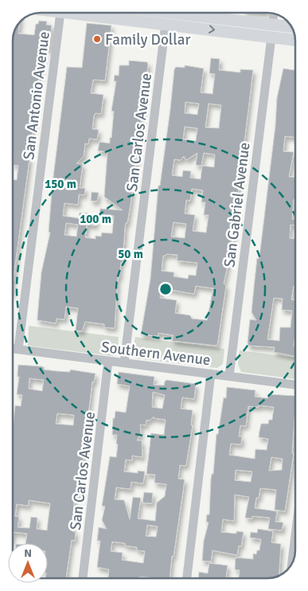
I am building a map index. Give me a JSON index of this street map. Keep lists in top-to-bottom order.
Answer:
{
  "streets": {
    "street": [
      "San Antonio Avenue",
      "San Carlos Avenue",
      "San Gabriel Avenue",
      "Southern Avenue"
    ]
  },
  "crossings": [
    ["San Antonio Avenue", "Southern Avenue"],
    ["San Carlos Avenue", "Southern Avenue"],
    ["San Gabriel Avenue", "Southern Avenue"]
  ],
  "places": ["Family Dollar"],
  "north": "top",
  "rings": ["150 m", "100 m", "50 m"]
}
